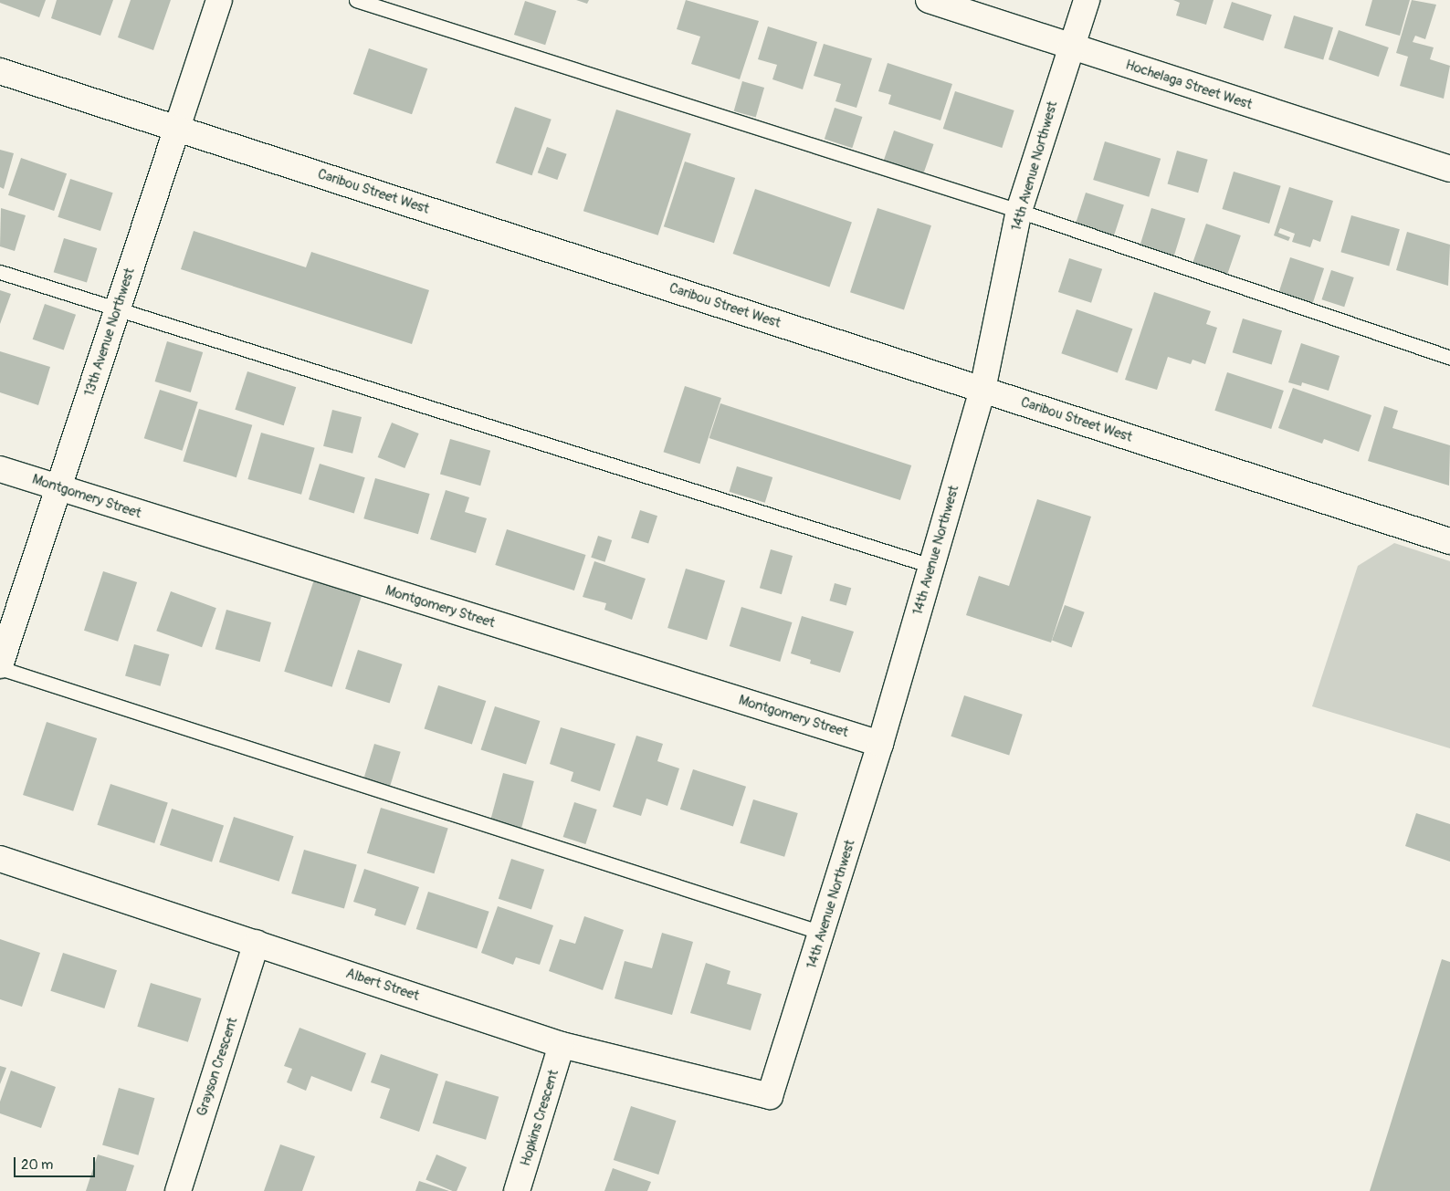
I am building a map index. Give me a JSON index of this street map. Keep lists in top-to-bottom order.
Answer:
{
  "streets": {
    "street": [
      "Hochelaga Street West",
      "14th Avenue Northwest",
      "Caribou Street West",
      "13th Avenue Northwest",
      "Montgomery Street",
      "Albert Street",
      "Grayson Crescent",
      "Hopkins Crescent"
    ]
  },
  "crossings": [
    ["Hochelaga Street West", "14th Avenue Northwest"],
    ["14th Avenue Northwest", "Caribou Street West"],
    ["14th Avenue Northwest", "Montgomery Street"],
    ["14th Avenue Northwest", "Albert Street"],
    ["Caribou Street West", "13th Avenue Northwest"],
    ["13th Avenue Northwest", "Montgomery Street"],
    ["Albert Street", "Grayson Crescent"],
    ["Albert Street", "Hopkins Crescent"]
  ],
  "scale_bar": "20 m"
}
